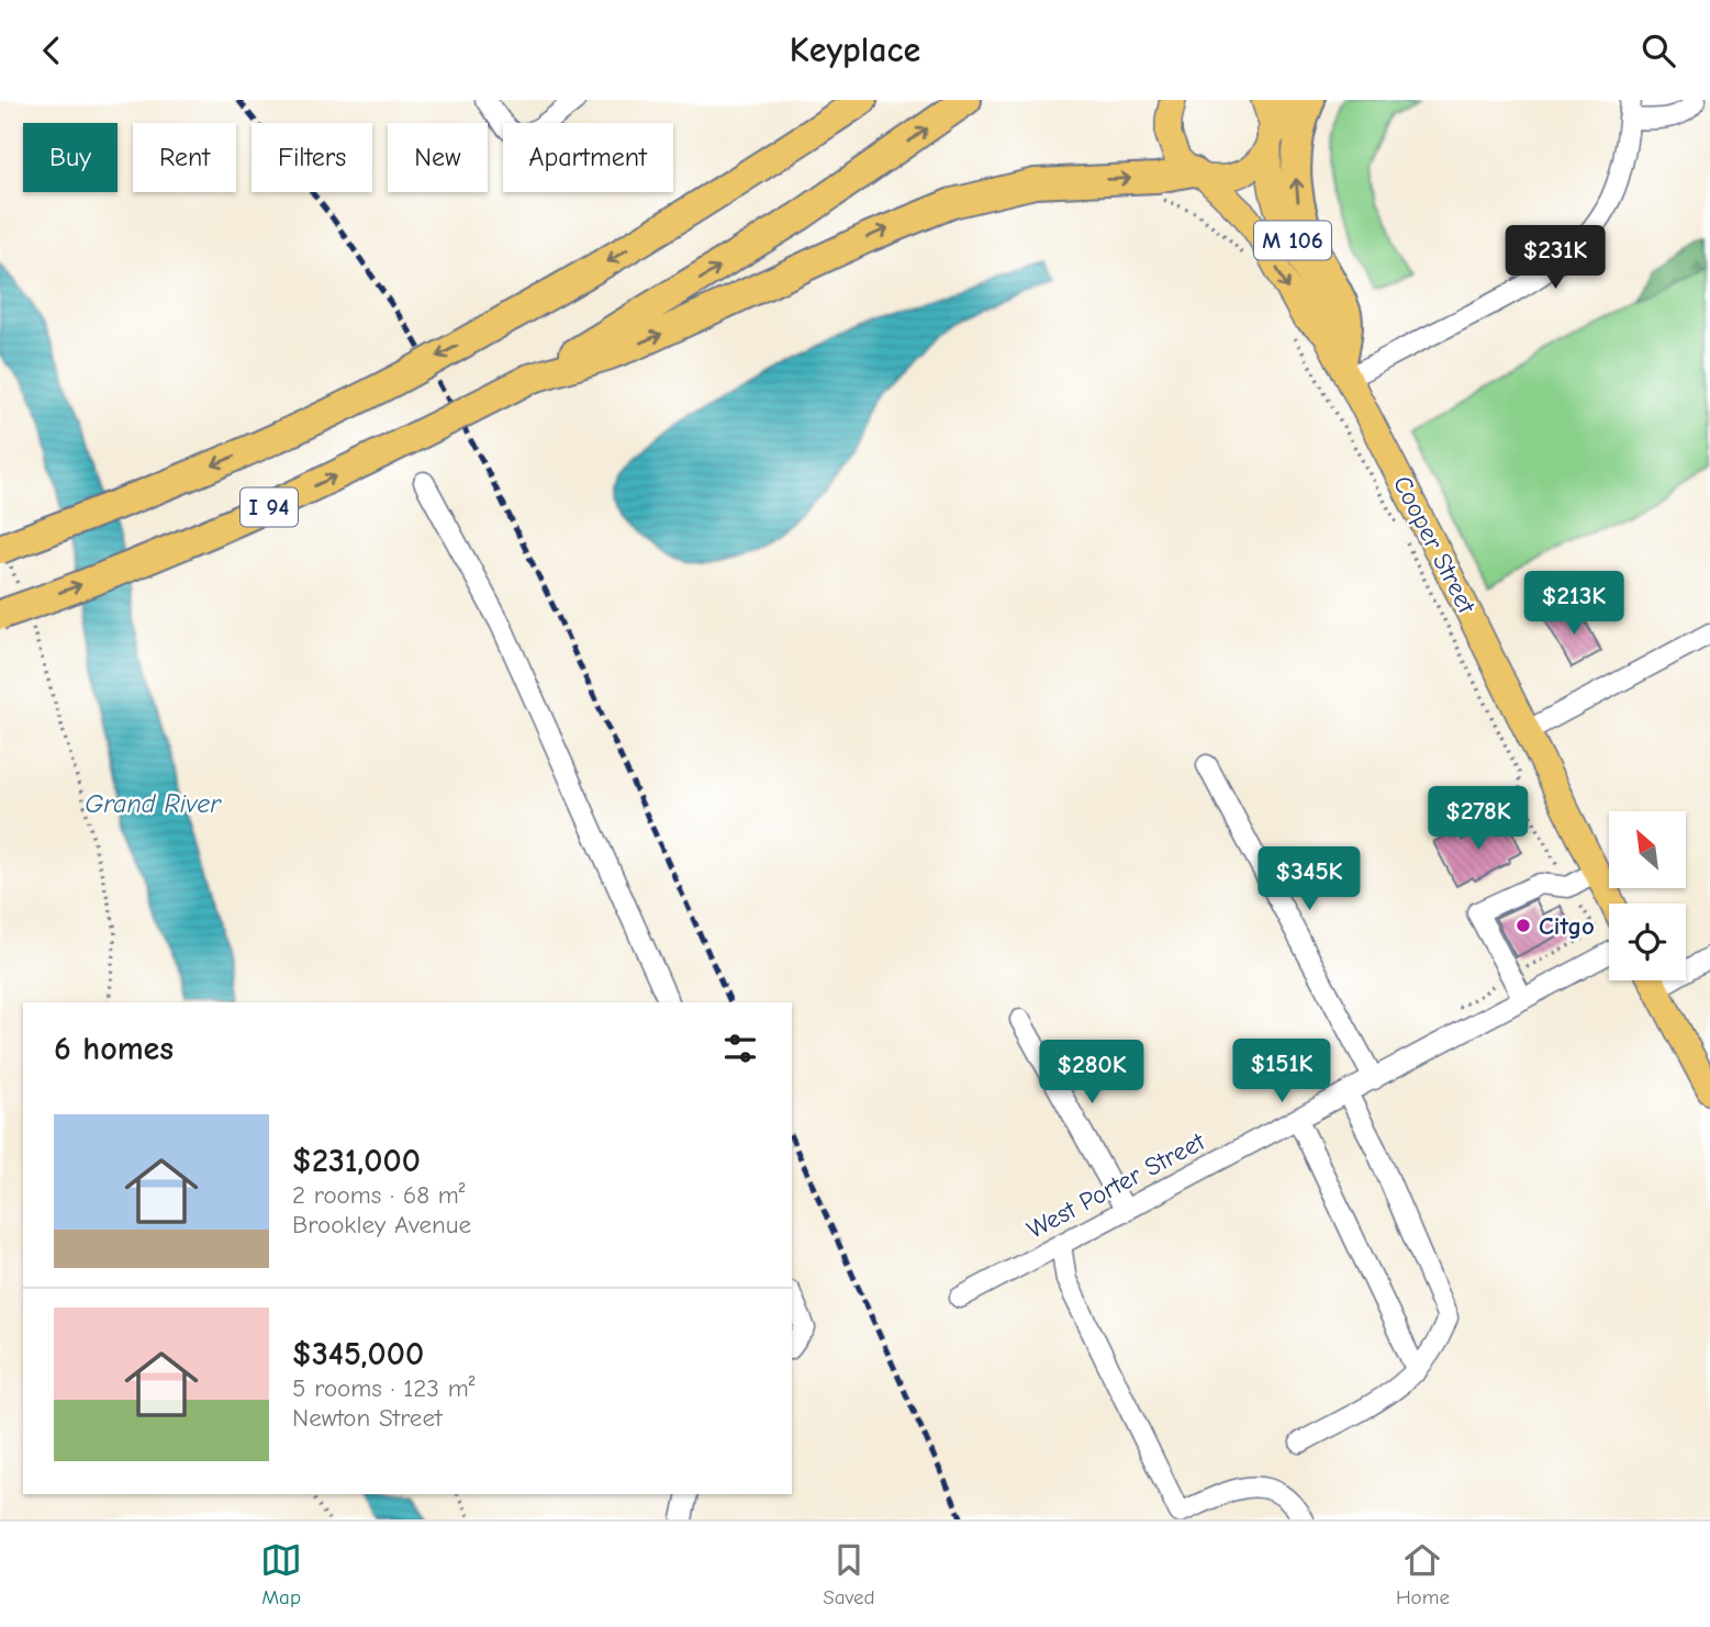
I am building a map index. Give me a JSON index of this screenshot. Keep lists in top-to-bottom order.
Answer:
{
  "streets": {
    "highway": ["I 94"],
    "main road": ["M 106", "Cooper Street"],
    "street": ["West Porter Street"]
  },
  "water": ["Grand River"],
  "places": ["Citgo"],
  "north": "top left",
  "page": {
    "header": "Keyplace",
    "chip": [
      "Buy",
      "Rent",
      "Filters",
      "New",
      "Apartment"
    ],
    "price": [
      "$231K",
      "$213K",
      "$278K",
      "$345K",
      "$151K",
      "$280K"
    ],
    "heading": "6 homes",
    "list": [
      {
        "name": "$231,000",
        "note": "2 rooms · 68 m² · Brookley Avenue"
      },
      {
        "name": "$345,000",
        "note": "5 rooms · 123 m² · Newton Street"
      }
    ],
    "tabs": ["Map", "Saved", "Home"]
  }
}
